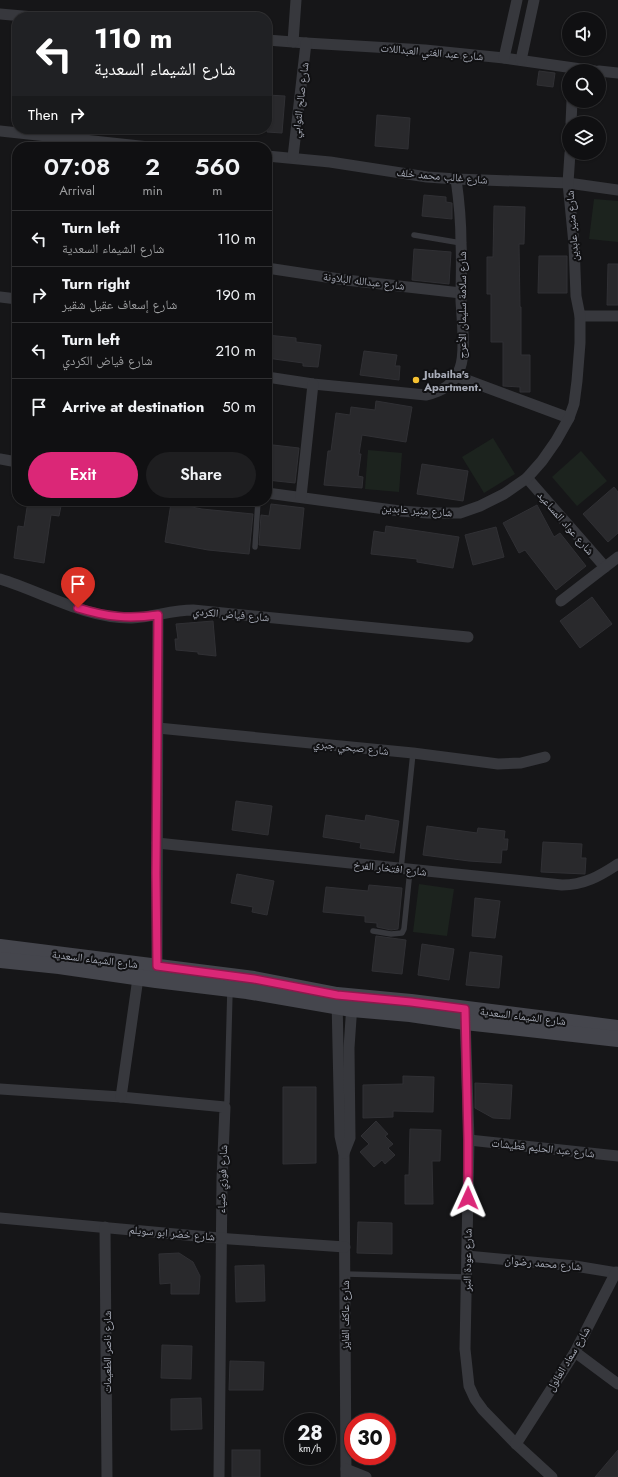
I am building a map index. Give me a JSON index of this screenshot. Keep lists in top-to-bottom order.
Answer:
{
  "streets": {
    "street": [
      "شارع عبد الغني العبداللات",
      "شارع صالح الثوابي",
      "شارع غالب محمد خلف",
      "شارع منير عابدين",
      "شارع عبدالله البلاونة",
      "شارع سلامة سليمان الأعرج",
      "شارع عواد المساعيد",
      "شارع فياض الكردي",
      "شارع صبحي جبري",
      "شارع افتخار الفرخ",
      "شارع الشيماء السعدية",
      "شارع عبد الحليم قطيشات",
      "شارع فوزي ضياء",
      "شارع خضر ابو سويلم",
      "شارع عودة النبر",
      "شارع محمد رضوان",
      "شارع عاكف الفايز",
      "شارع ناصر الطعيمات",
      "شارع سعاد العالول"
    ]
  },
  "crossings": [
    ["شارع عبد الغني العبداللات", "شارع صالح الثوابي"],
    ["شارع صالح الثوابي", "شارع غالب محمد خلف"],
    ["شارع غالب محمد خلف", "شارع منير عابدين"],
    ["شارع غالب محمد خلف", "شارع سلامة سليمان الأعرج"],
    ["شارع منير عابدين", "شارع عواد المساعيد"],
    ["شارع عبدالله البلاونة", "شارع سلامة سليمان الأعرج"],
    ["شارع الشيماء السعدية", "شارع عودة النبر"],
    ["شارع الشيماء السعدية", "شارع عاكف الفايز"],
    ["شارع عبد الحليم قطيشات", "شارع عودة النبر"],
    ["شارع فوزي ضياء", "شارع خضر ابو سويلم"],
    ["شارع خضر ابو سويلم", "شارع عاكف الفايز"],
    ["شارع خضر ابو سويلم", "شارع ناصر الطعيمات"],
    ["شارع عودة النبر", "شارع محمد رضوان"],
    ["شارع عودة النبر", "شارع سعاد العالول"],
    ["شارع محمد رضوان", "شارع سعاد العالول"]
  ],
  "places": ["Jubaiha's Apartment."],
  "page": {
    "turn": ["110 m", "شارع الشيماء السعدية"],
    "then": "Then",
    "eta": [
      "07:08",
      "Arrival",
      "2",
      "min",
      "560",
      "m"
    ],
    "list": [
      {
        "name": "Turn left",
        "note": "شارع الشيماء السعدية",
        "value": "110 m"
      },
      {
        "name": "Turn right",
        "note": "شارع إسعاف عقيل شقير",
        "value": "190 m"
      },
      {
        "name": "Turn left",
        "note": "شارع فياض الكردي",
        "value": "210 m"
      },
      {
        "name": "Arrive at destination",
        "value": "50 m"
      }
    ],
    "buttons": ["Exit", "Share"],
    "speed": "28 km/h",
    "limit": "30"
  }
}
